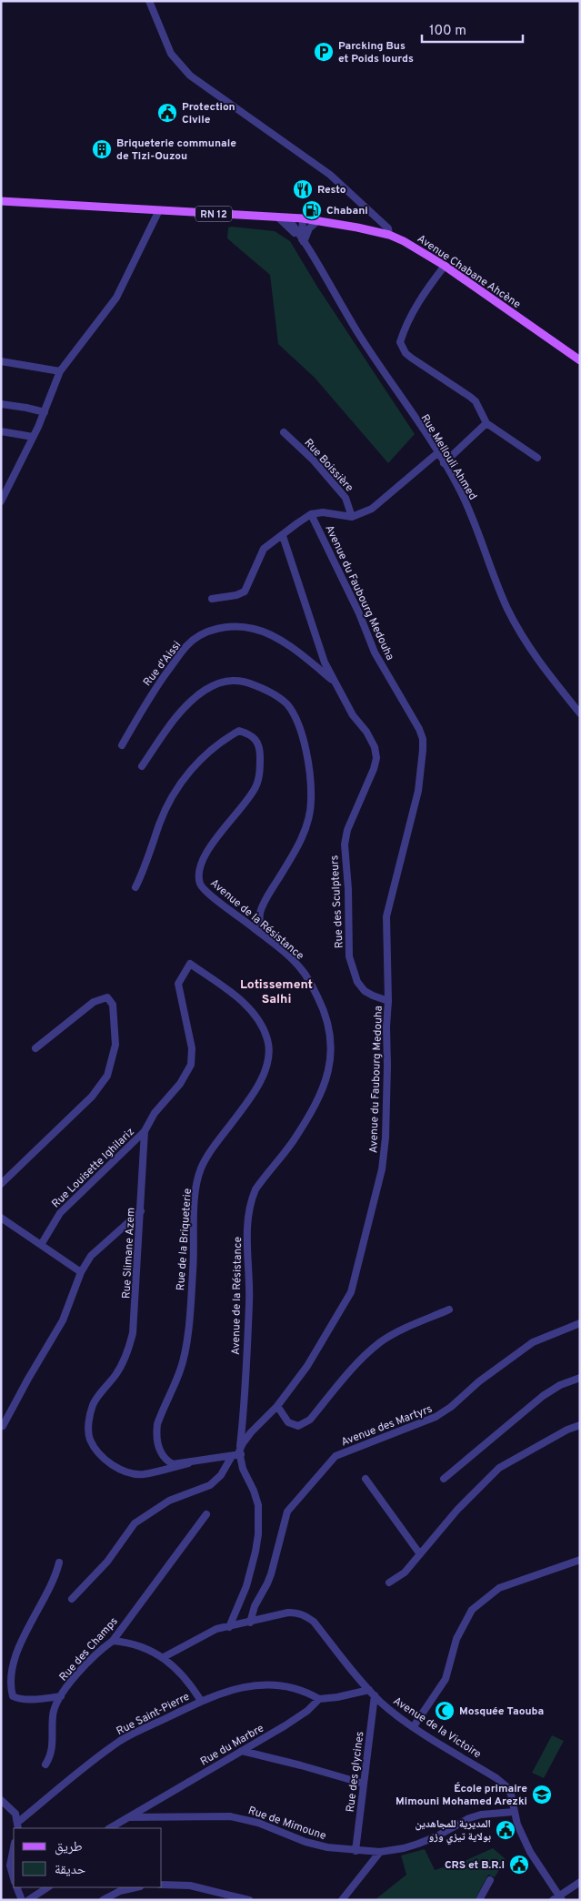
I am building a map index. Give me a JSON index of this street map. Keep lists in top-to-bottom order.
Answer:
{
  "streets": {
    "main road": ["RN 12", "Avenue Chabane Ahcène"],
    "street": [
      "Rue Mellouli Ahmed",
      "Rue Boissière",
      "Avenue du Faubourg Medouha",
      "Rue d'Aissi",
      "Rue des Sculpteurs",
      "Avenue de la Résistance",
      "Rue Louisette Ighilariz",
      "Rue de la Briqueterie",
      "Rue Slimane Azem",
      "Avenue des Martyrs",
      "Rue des Champs",
      "Rue Saint-Pierre",
      "Avenue de la Victoire",
      "Rue du Marbre",
      "Rue des glycines",
      "Rue de Mimoune"
    ]
  },
  "crossings": [
    ["RN 12", "Avenue Chabane Ahcène"],
    ["Avenue Chabane Ahcène", "Rue Mellouli Ahmed"],
    ["Avenue du Faubourg Medouha", "Rue des Sculpteurs"],
    ["Avenue du Faubourg Medouha", "Avenue de la Résistance"],
    ["Avenue du Faubourg Medouha", "Rue de la Briqueterie"],
    ["Rue d'Aissi", "Rue des Sculpteurs"],
    ["Avenue de la Résistance", "Rue de la Briqueterie"],
    ["Rue Louisette Ighilariz", "Rue Slimane Azem"],
    ["Rue de la Briqueterie", "Rue Slimane Azem"],
    ["Avenue des Martyrs", "Avenue de la Victoire"],
    ["Rue Saint-Pierre", "Rue du Marbre"],
    ["Avenue de la Victoire", "Rue des glycines"],
    ["Avenue de la Victoire", "Rue de Mimoune"],
    ["Rue du Marbre", "Rue de Mimoune"],
    ["Rue des glycines", "Rue de Mimoune"]
  ],
  "districts": ["Lotissement Salhi"],
  "places": {
    "parking": ["Parcking Bus et Poids lourds"],
    "public building": ["Protection Civile", "المديرية للمجاهدين بولاية تيزي وزو", "CRS et B.R.I"],
    "building": ["Briqueterie communale de Tizi-Ouzou"],
    "restaurant": ["Resto"],
    "fuel station": ["Chabani"],
    "mosque": ["Mosquée Taouba"],
    "school or university": ["École primaire Mimouni Mohamed Arezki"]
  },
  "legend": ["طريق", "حديقة"],
  "scale_bar": "100 m"
}
